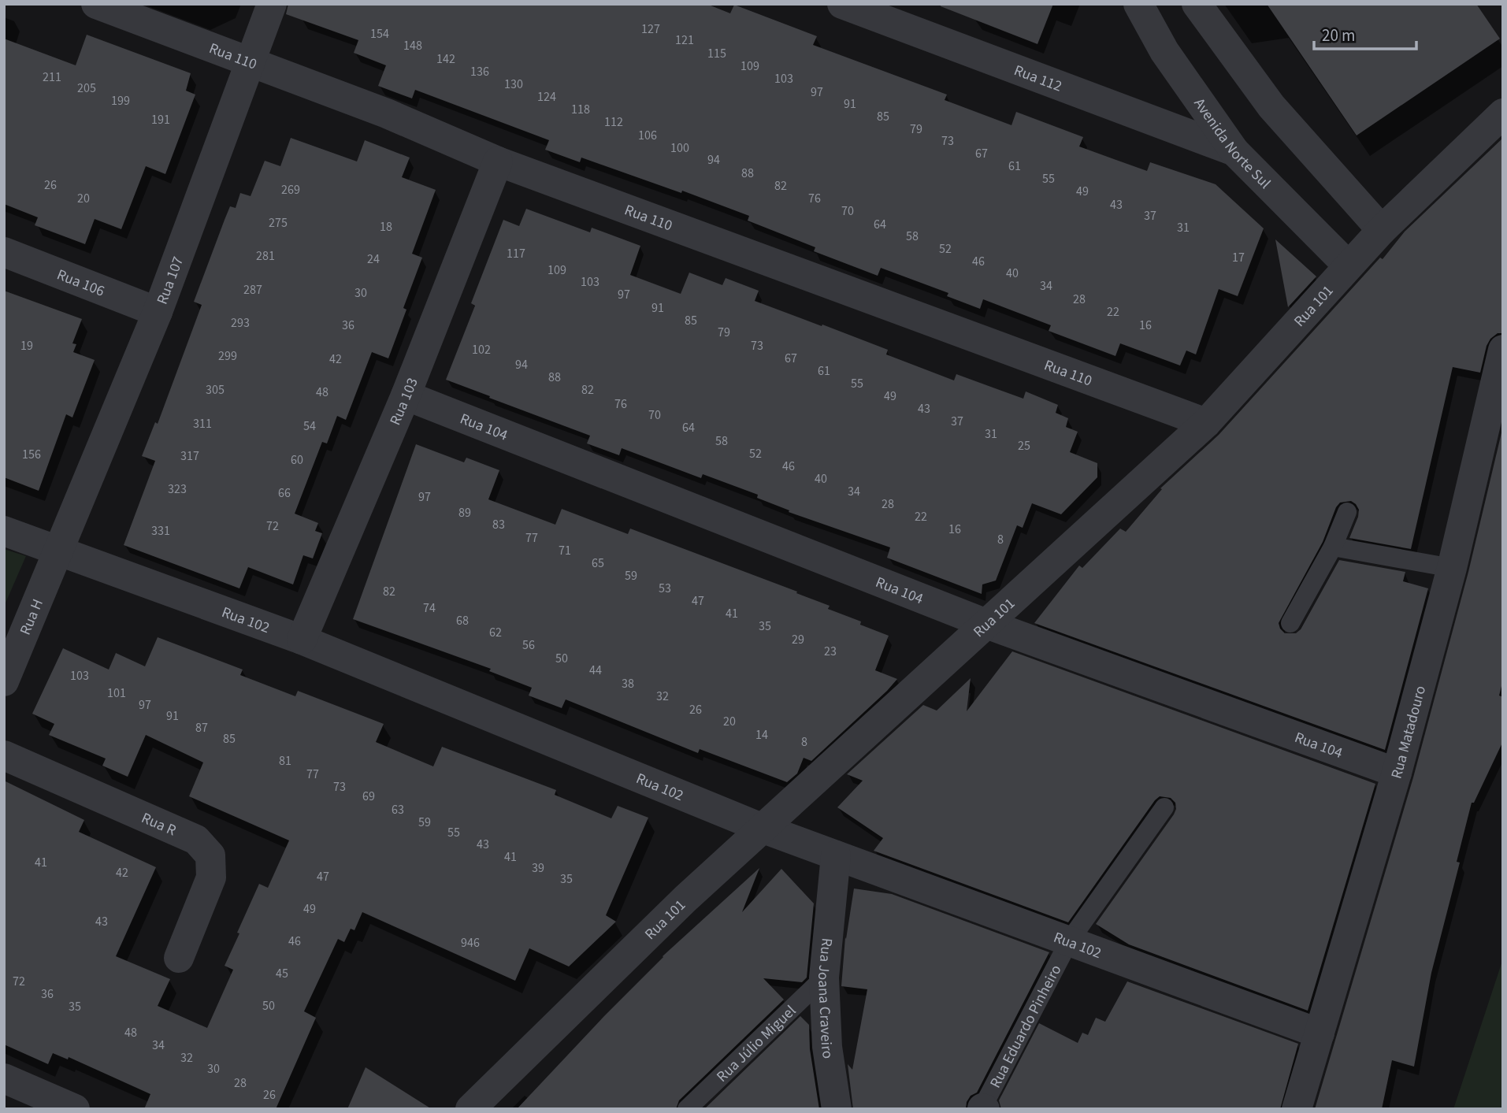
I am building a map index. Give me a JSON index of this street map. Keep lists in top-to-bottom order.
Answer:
{
  "streets": {
    "street": [
      "Rua 110",
      "Rua 112",
      "Avenida Norte Sul",
      "Rua 107",
      "Rua 106",
      "Rua 101",
      "Rua 103",
      "Rua 104",
      "Rua H",
      "Rua 102",
      "Rua Matadouro",
      "Rua R",
      "Rua Joana Craveiro"
    ],
    "lane": ["Rua Eduardo Pinheiro", "Rua Júlio Miguel"]
  },
  "crossings": [
    ["Rua 110", "Rua 107"],
    ["Rua 110", "Rua 101"],
    ["Rua 110", "Rua 103"],
    ["Rua 112", "Avenida Norte Sul"],
    ["Avenida Norte Sul", "Rua 101"],
    ["Rua 107", "Rua 106"],
    ["Rua 107", "Rua H"],
    ["Rua 107", "Rua 102"],
    ["Rua 101", "Rua 104"],
    ["Rua 101", "Rua 102"],
    ["Rua 103", "Rua 104"],
    ["Rua 103", "Rua 102"],
    ["Rua 104", "Rua Matadouro"],
    ["Rua H", "Rua 102"],
    ["Rua 102", "Rua Matadouro"],
    ["Rua 102", "Rua Joana Craveiro"],
    ["Rua 102", "Rua Eduardo Pinheiro"],
    ["Rua Joana Craveiro", "Rua Júlio Miguel"]
  ],
  "house_numbers": [
    "127",
    "154",
    "121",
    "148",
    "115",
    "142",
    "109",
    "136",
    "211",
    "103",
    "130",
    "205",
    "97",
    "124",
    "199",
    "91",
    "118",
    "85",
    "191",
    "112",
    "79",
    "106",
    "73",
    "100",
    "67",
    "94",
    "61",
    "88",
    "55",
    "26",
    "82",
    "269",
    "49",
    "20",
    "76",
    "43",
    "70",
    "37",
    "275",
    "64",
    "18",
    "31",
    "58",
    "52",
    "117",
    "281",
    "17",
    "24",
    "46",
    "109",
    "40",
    "103",
    "34",
    "287",
    "30",
    "97",
    "28",
    "91",
    "22",
    "85",
    "293",
    "36",
    "16",
    "79",
    "19",
    "73",
    "102",
    "299",
    "67",
    "42",
    "94",
    "61",
    "88",
    "55",
    "305",
    "82",
    "48",
    "49",
    "76",
    "43",
    "70",
    "37",
    "311",
    "54",
    "64",
    "31",
    "58",
    "25",
    "52",
    "156",
    "317",
    "60",
    "46",
    "40",
    "323",
    "34",
    "66",
    "97",
    "28",
    "89",
    "22",
    "83",
    "72",
    "16",
    "331",
    "77",
    "8",
    "71",
    "65",
    "59",
    "53",
    "82",
    "47",
    "74",
    "41",
    "68",
    "35",
    "62",
    "29",
    "56",
    "23",
    "50",
    "44",
    "103",
    "38",
    "101",
    "32",
    "97",
    "26",
    "91",
    "20",
    "87",
    "14",
    "85",
    "8",
    "81",
    "77",
    "73",
    "69",
    "63",
    "59",
    "55",
    "43",
    "41",
    "41",
    "39",
    "42",
    "47",
    "35",
    "49",
    "43",
    "46",
    "946",
    "45",
    "72",
    "36",
    "50",
    "35",
    "48",
    "34",
    "32",
    "30",
    "28",
    "26"
  ],
  "scale_bar": "20 m"
}
